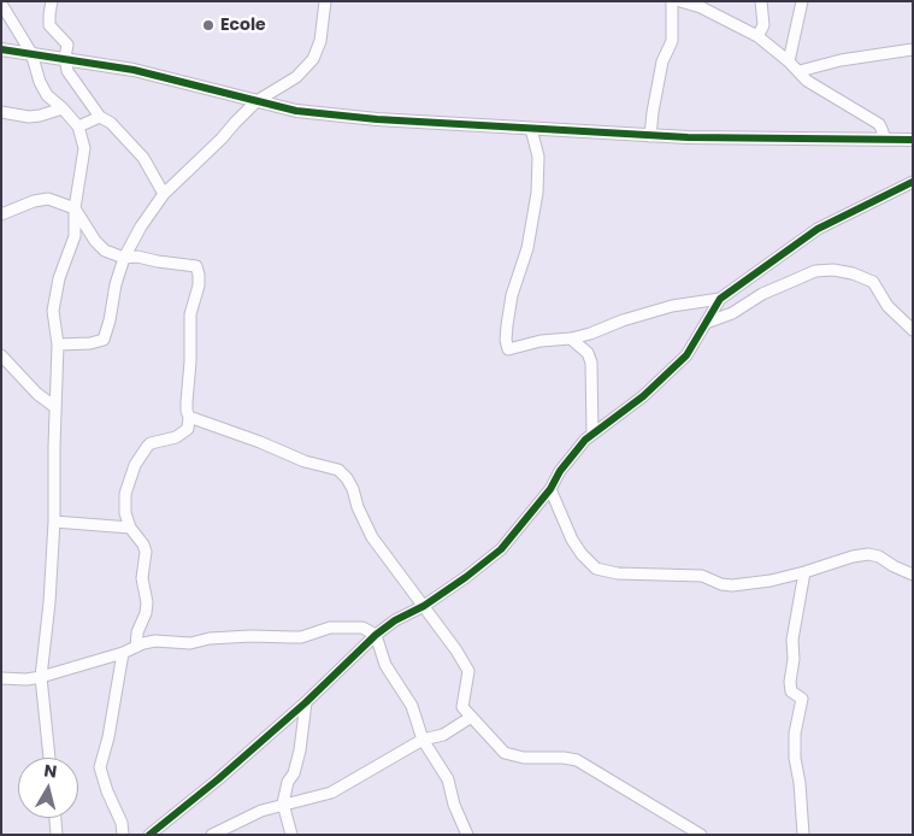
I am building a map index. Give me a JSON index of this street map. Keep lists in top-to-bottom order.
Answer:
{
  "places": ["Ecole"],
  "north": "top"
}
